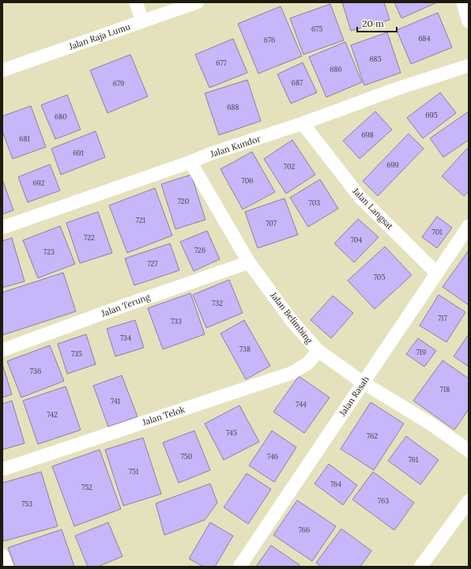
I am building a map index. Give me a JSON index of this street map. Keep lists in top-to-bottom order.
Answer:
{
  "streets": {
    "street": [
      "Jalan Raja Lumu",
      "Jalan Kundor",
      "Jalan Langsat",
      "Jalan Terung",
      "Jalan Belimbing",
      "Jalan Rasah",
      "Jalan Telok"
    ]
  },
  "crossings": [
    ["Jalan Kundor", "Jalan Langsat"],
    ["Jalan Kundor", "Jalan Belimbing"],
    ["Jalan Langsat", "Jalan Rasah"],
    ["Jalan Terung", "Jalan Belimbing"],
    ["Jalan Belimbing", "Jalan Rasah"],
    ["Jalan Belimbing", "Jalan Telok"]
  ],
  "house_numbers": [
    "675",
    "684",
    "676",
    "685",
    "677",
    "686",
    "687",
    "679",
    "688",
    "695",
    "680",
    "698",
    "681",
    "691",
    "699",
    "702",
    "706",
    "692",
    "720",
    "703",
    "721",
    "707",
    "701",
    "722",
    "704",
    "726",
    "723",
    "727",
    "705",
    "732",
    "717",
    "733",
    "734",
    "738",
    "719",
    "735",
    "736",
    "718",
    "741",
    "744",
    "742",
    "745",
    "762",
    "750",
    "746",
    "761",
    "751",
    "764",
    "752",
    "763",
    "753",
    "766"
  ],
  "scale_bar": "20 m"
}
